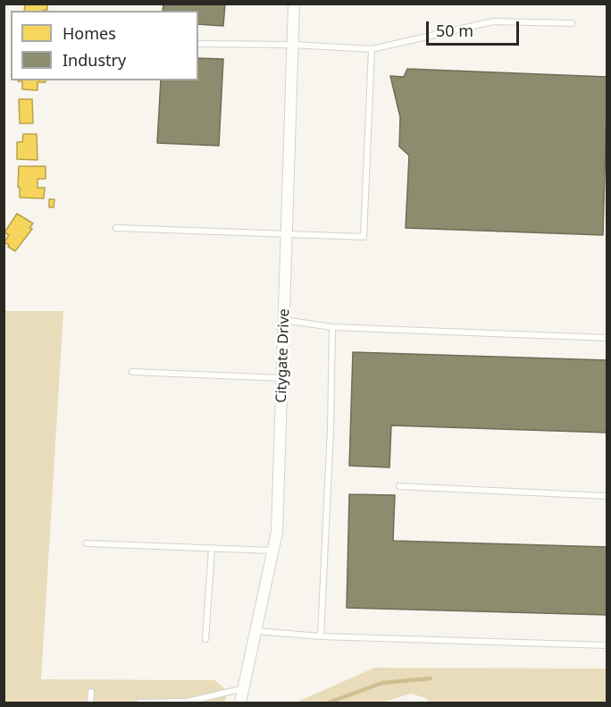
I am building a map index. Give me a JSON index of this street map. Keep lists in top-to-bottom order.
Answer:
{
  "streets": {
    "street": ["Citygate Drive"]
  },
  "legend": ["Homes", "Industry"],
  "scale_bar": "50 m"
}
